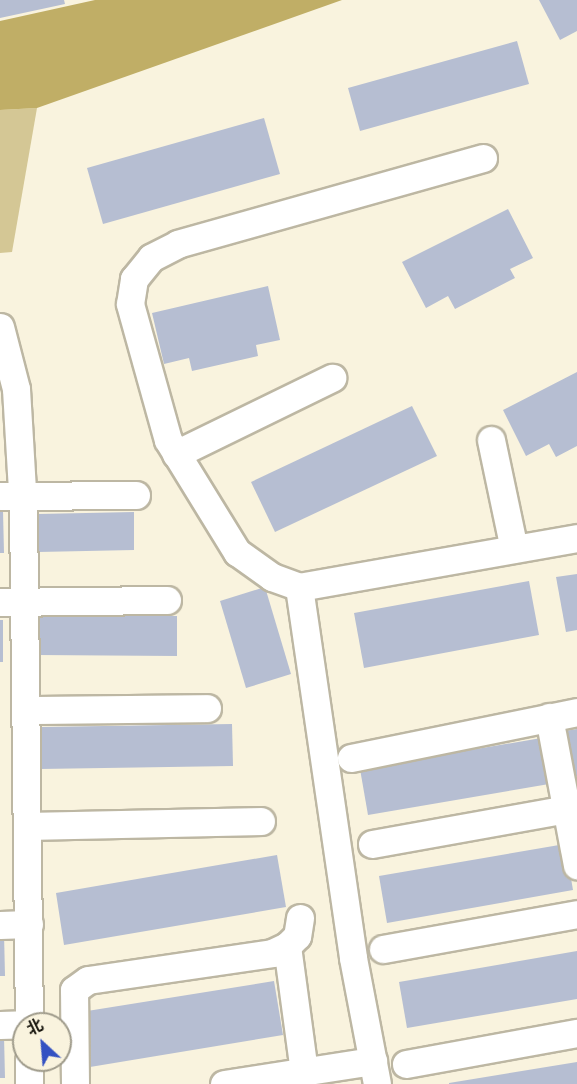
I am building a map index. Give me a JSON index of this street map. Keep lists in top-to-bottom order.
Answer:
{
  "north": "top left"
}
